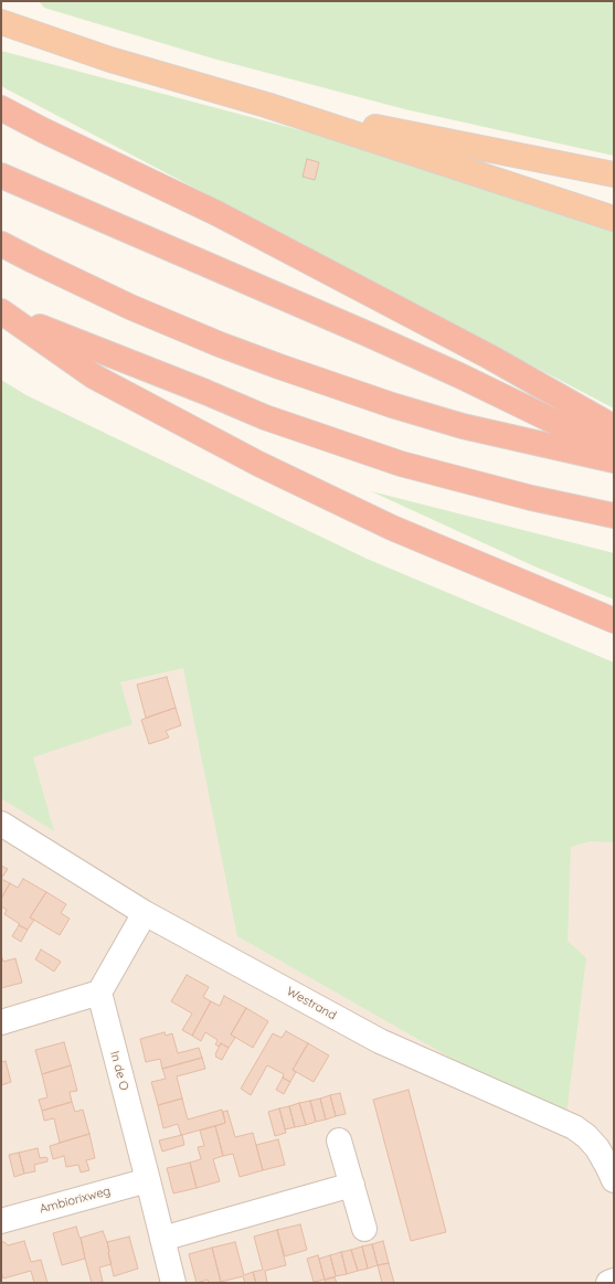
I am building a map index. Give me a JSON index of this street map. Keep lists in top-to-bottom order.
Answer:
{
  "streets": {
    "street": ["Westrand", "In de O", "Ambiorixweg"]
  },
  "crossings": [
    ["In de O", "Ambiorixweg"]
  ]
}
